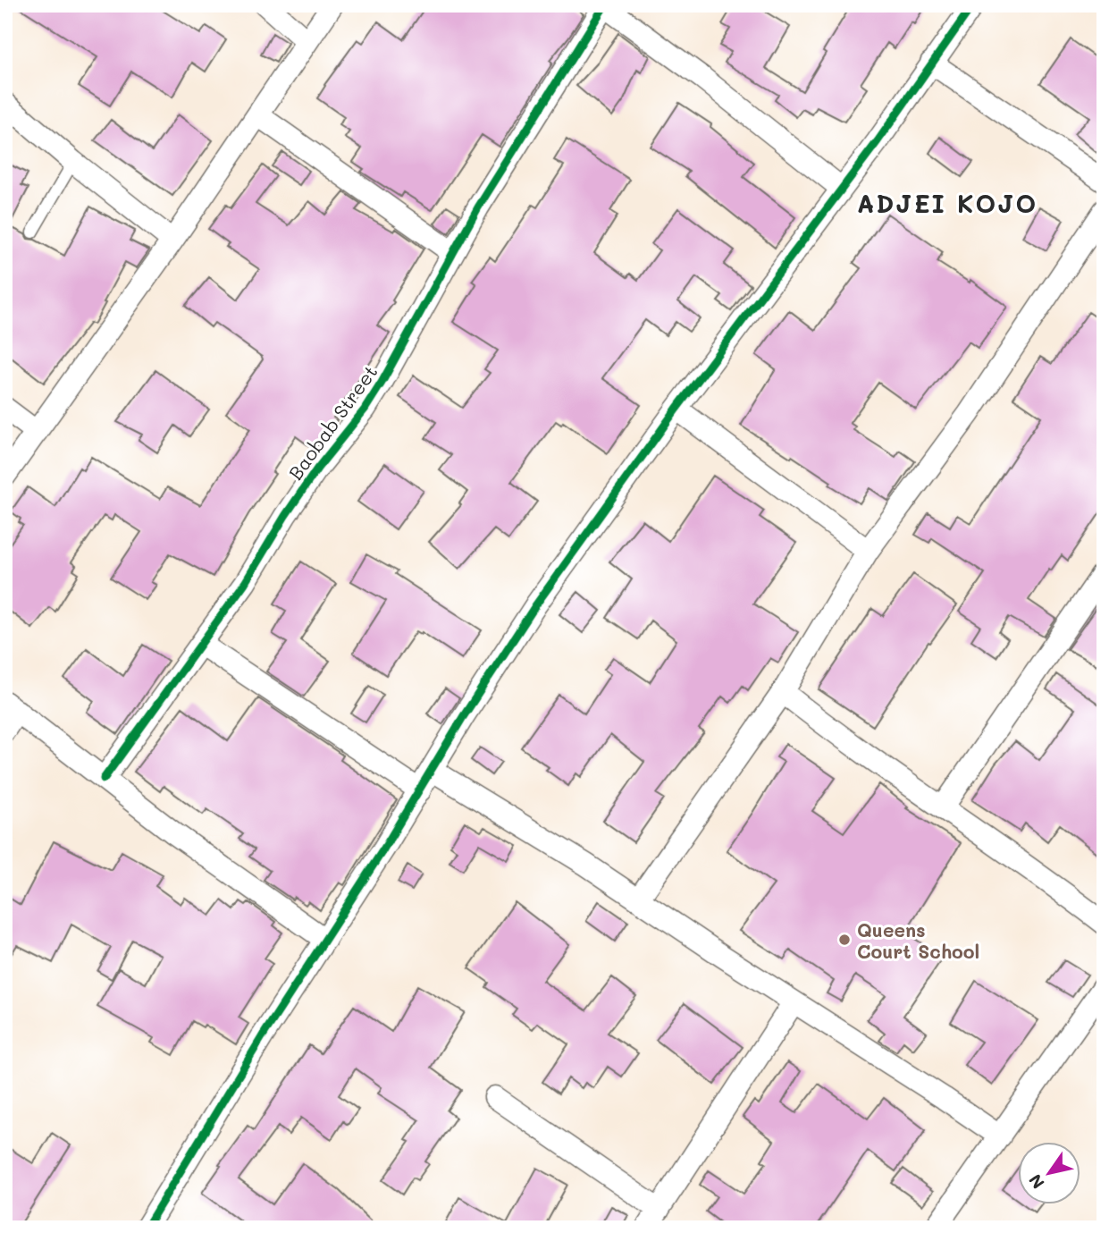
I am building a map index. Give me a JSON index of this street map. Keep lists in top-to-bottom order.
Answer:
{
  "streets": {
    "street": ["Baobab Street"]
  },
  "districts": ["ADJEI KOJO"],
  "places": ["Queens Court School"],
  "north": "bottom left"
}
